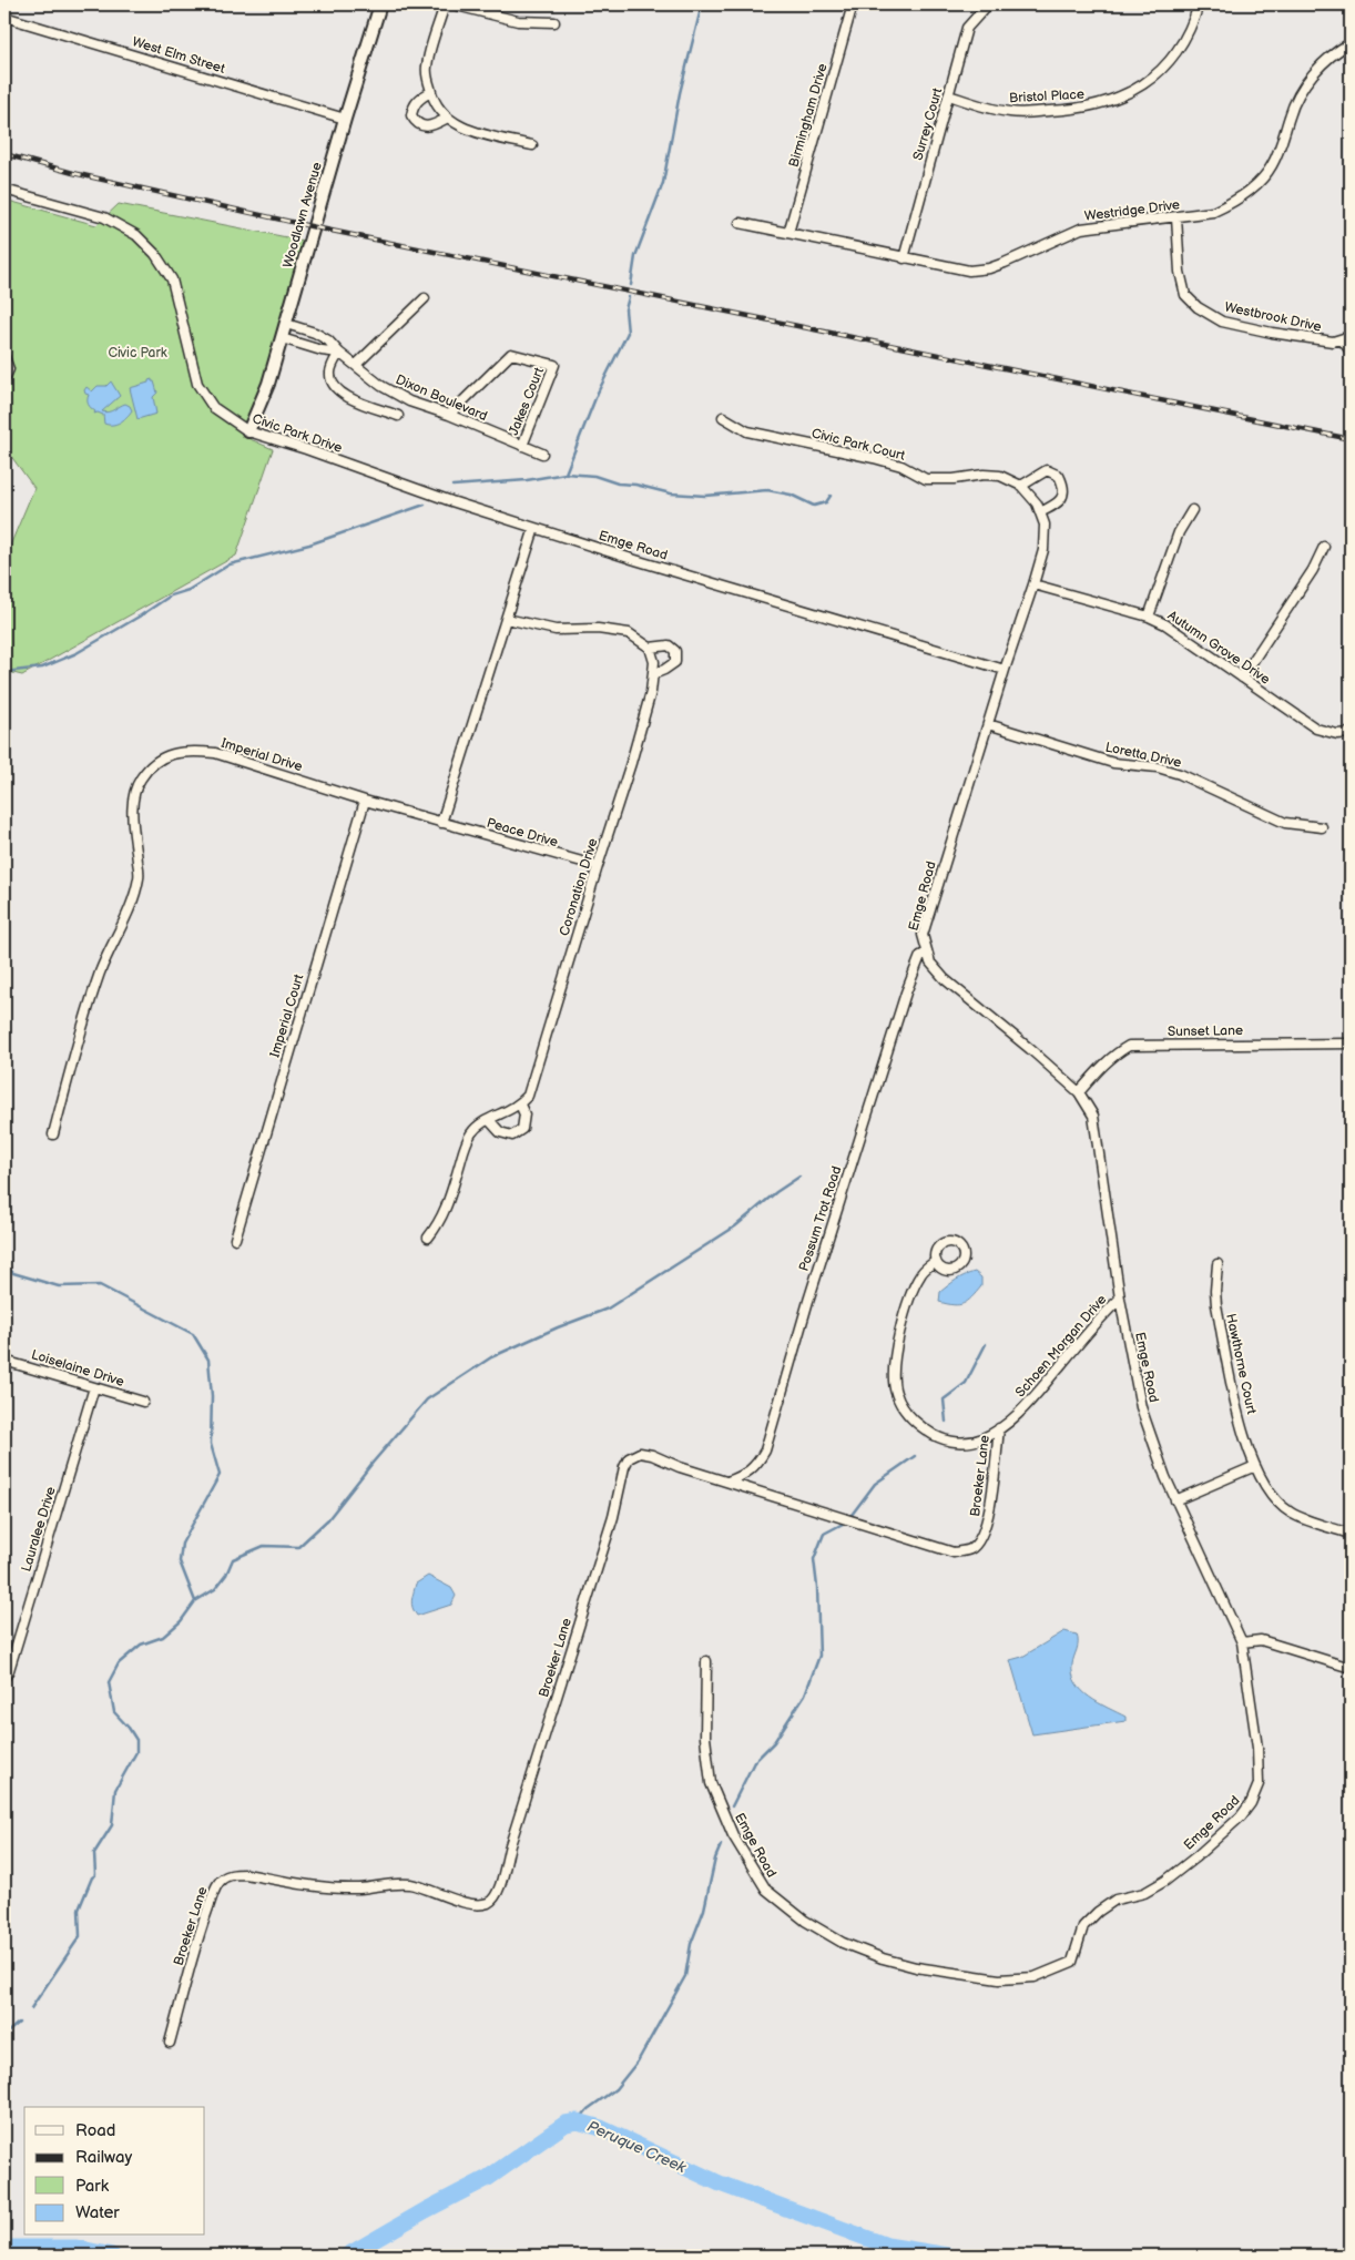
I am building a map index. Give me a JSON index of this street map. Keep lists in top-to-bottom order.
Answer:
{
  "streets": {
    "street": [
      "West Elm Street",
      "Bristol Place",
      "Birmingham Drive",
      "Surrey Court",
      "Westridge Drive",
      "Woodlawn Avenue",
      "Westbrook Drive",
      "Dixon Boulevard",
      "Jakes Court",
      "Civic Park Drive",
      "Civic Park Court",
      "Emge Road",
      "Autumn Grove Drive",
      "Imperial Drive",
      "Loretta Drive",
      "Peace Drive",
      "Coronation Drive",
      "Imperial Court",
      "Sunset Lane",
      "Possum Trot Road",
      "Schoen Morgan Drive",
      "Hawthorne Court",
      "Loiselaine Drive",
      "Broeker Lane",
      "Lauralee Drive"
    ]
  },
  "crossings": [
    ["West Elm Street", "Woodlawn Avenue"],
    ["Bristol Place", "Surrey Court"],
    ["Birmingham Drive", "Westridge Drive"],
    ["Surrey Court", "Westridge Drive"],
    ["Westridge Drive", "Westbrook Drive"],
    ["Woodlawn Avenue", "Dixon Boulevard"],
    ["Woodlawn Avenue", "Civic Park Drive"],
    ["Dixon Boulevard", "Jakes Court"],
    ["Civic Park Drive", "Emge Road"],
    ["Civic Park Court", "Emge Road"],
    ["Civic Park Court", "Autumn Grove Drive"],
    ["Emge Road", "Loretta Drive"],
    ["Emge Road", "Sunset Lane"],
    ["Emge Road", "Possum Trot Road"],
    ["Emge Road", "Schoen Morgan Drive"],
    ["Imperial Drive", "Peace Drive"],
    ["Imperial Drive", "Imperial Court"],
    ["Peace Drive", "Coronation Drive"],
    ["Possum Trot Road", "Broeker Lane"],
    ["Schoen Morgan Drive", "Broeker Lane"],
    ["Loiselaine Drive", "Lauralee Drive"]
  ],
  "water": ["Peruque Creek"],
  "parks": ["Civic Park"],
  "legend": [
    "Road",
    "Railway",
    "Park",
    "Water"
  ]
}
